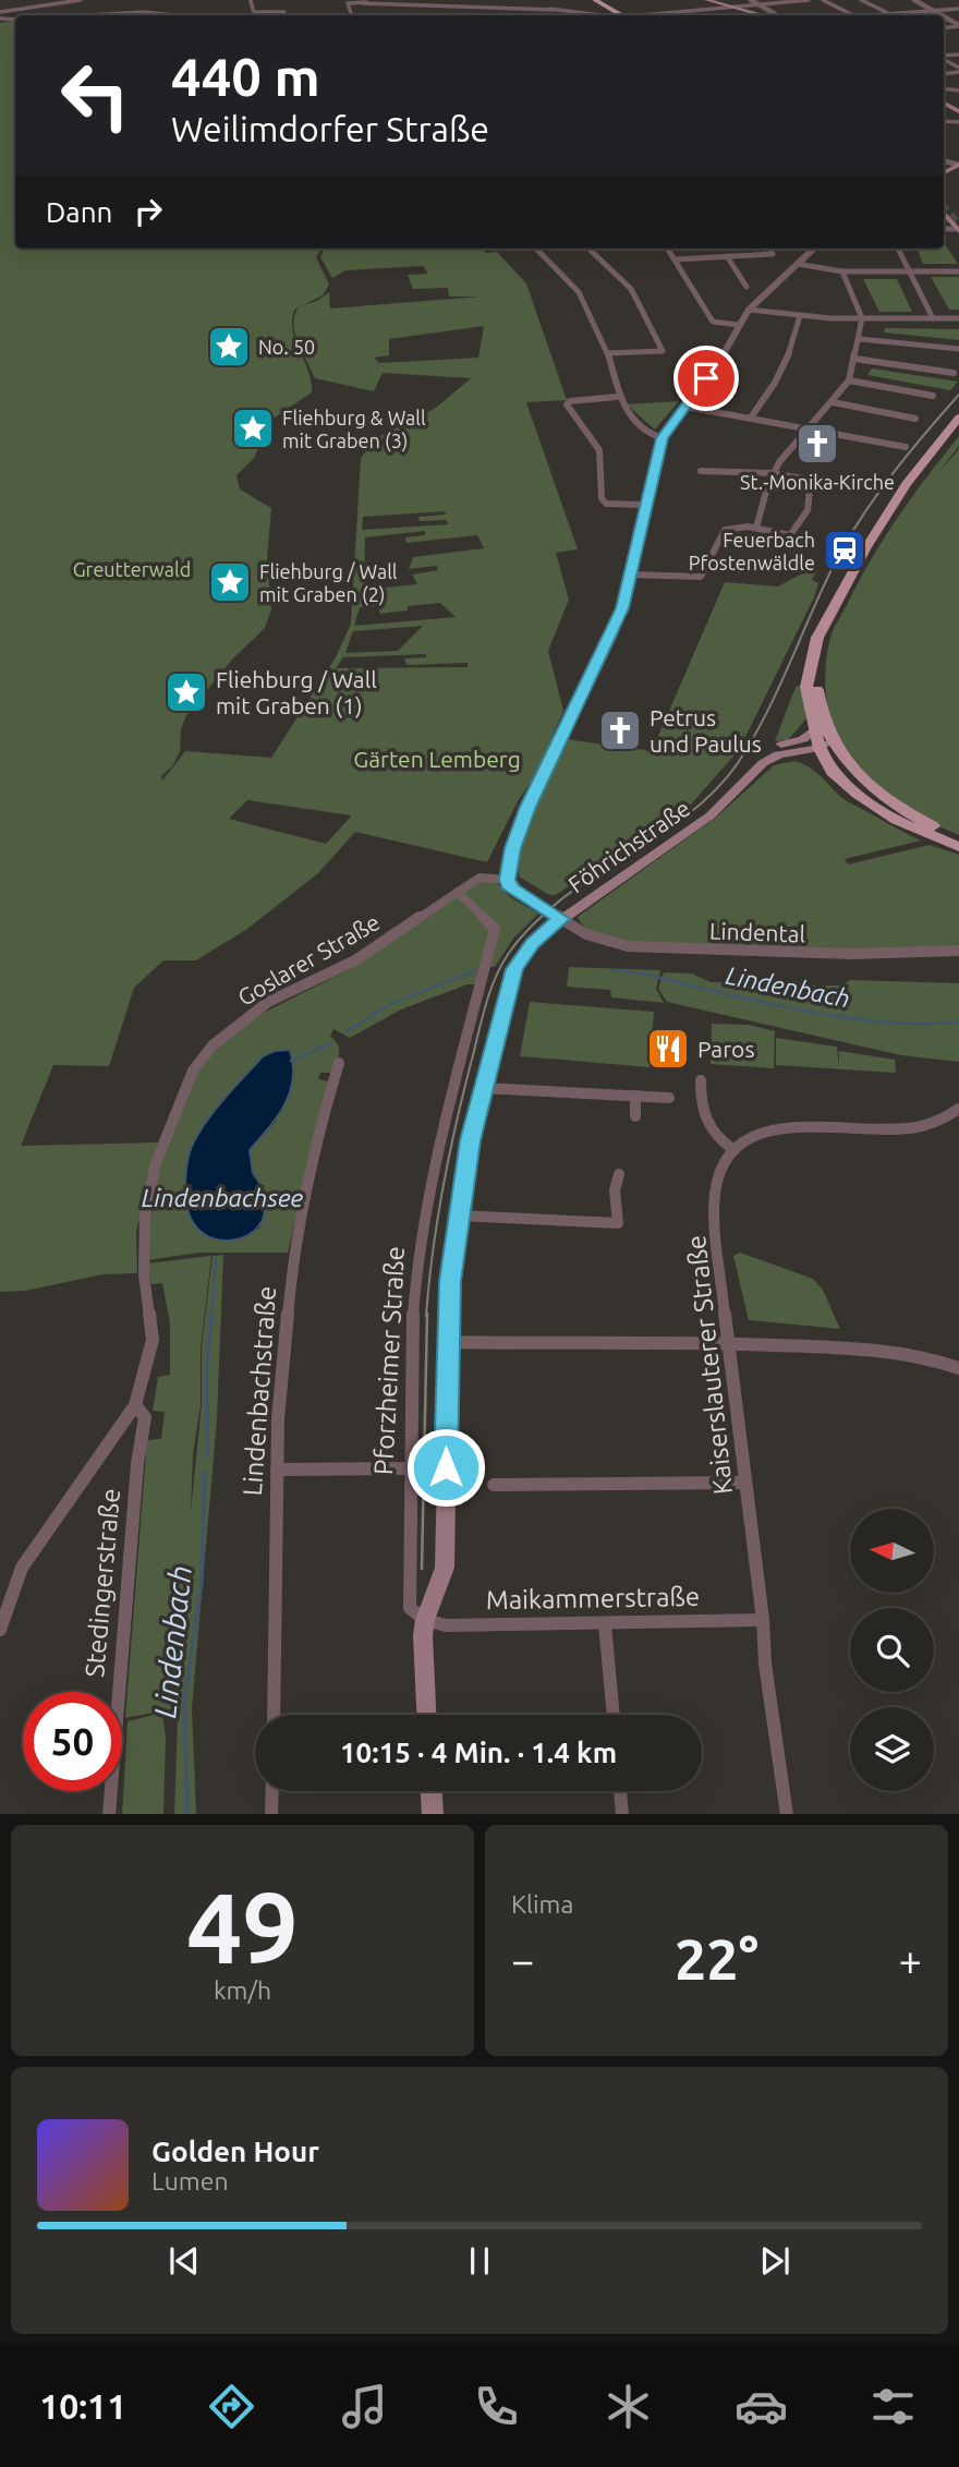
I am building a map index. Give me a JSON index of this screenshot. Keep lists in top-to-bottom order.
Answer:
{
  "streets": {
    "main road": ["Föhrichstraße"],
    "street": [
      "Lindental",
      "Goslarer Straße",
      "Pforzheimer Straße",
      "Kaiserslauterer Straße",
      "Lindenbachstraße",
      "Stedingerstraße",
      "Maikammerstraße"
    ]
  },
  "crossings": [
    ["Föhrichstraße", "Lindental"],
    ["Goslarer Straße", "Pforzheimer Straße"],
    ["Goslarer Straße", "Stedingerstraße"],
    ["Pforzheimer Straße", "Maikammerstraße"],
    ["Kaiserslauterer Straße", "Maikammerstraße"]
  ],
  "water": ["Lindenbach", "Lindenbachsee"],
  "parks": ["Greutterwald", "Gärten Lemberg"],
  "places": {
    "place": [
      "No. 50",
      "Fliehburg & Wall mit Graben (3)",
      "Fliehburg / Wall mit Graben (2)",
      "Fliehburg / Wall mit Graben (1)"
    ],
    "church": ["St.-Monika-Kirche", "Petrus und Paulus"],
    "station": ["Feuerbach Pfostenwäldle"],
    "restaurant": ["Paros"]
  },
  "north": "left",
  "page": {
    "turn": ["440 m", "Weilimdorfer Straße"],
    "then": "Dann",
    "limit": "50",
    "trip": "10:15 · 4 Min. · 1.4 km",
    "tile": [
      ["49", "km/h"],
      "Klima"
    ],
    "heat": ["−", "22°", "+"],
    "song": ["Golden Hour", "Lumen"],
    "tabs": "10:11"
  }
}
